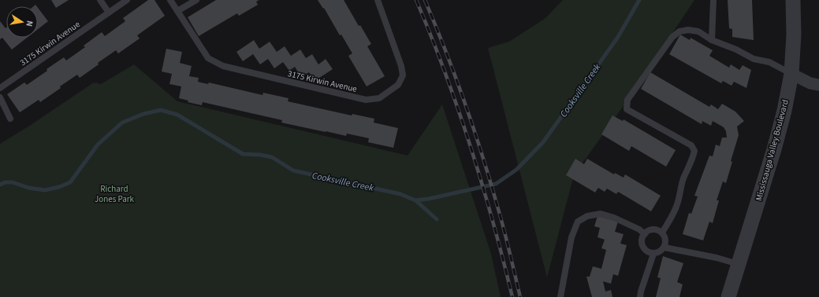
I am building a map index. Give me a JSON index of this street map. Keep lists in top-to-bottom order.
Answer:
{
  "streets": {
    "street": ["Mississauga Valley Boulevard"],
    "lane": ["3175 Kirwin Avenue"]
  },
  "water": ["Cooksville Creek"],
  "parks": ["Richard Jones Park"],
  "north": "right"
}
